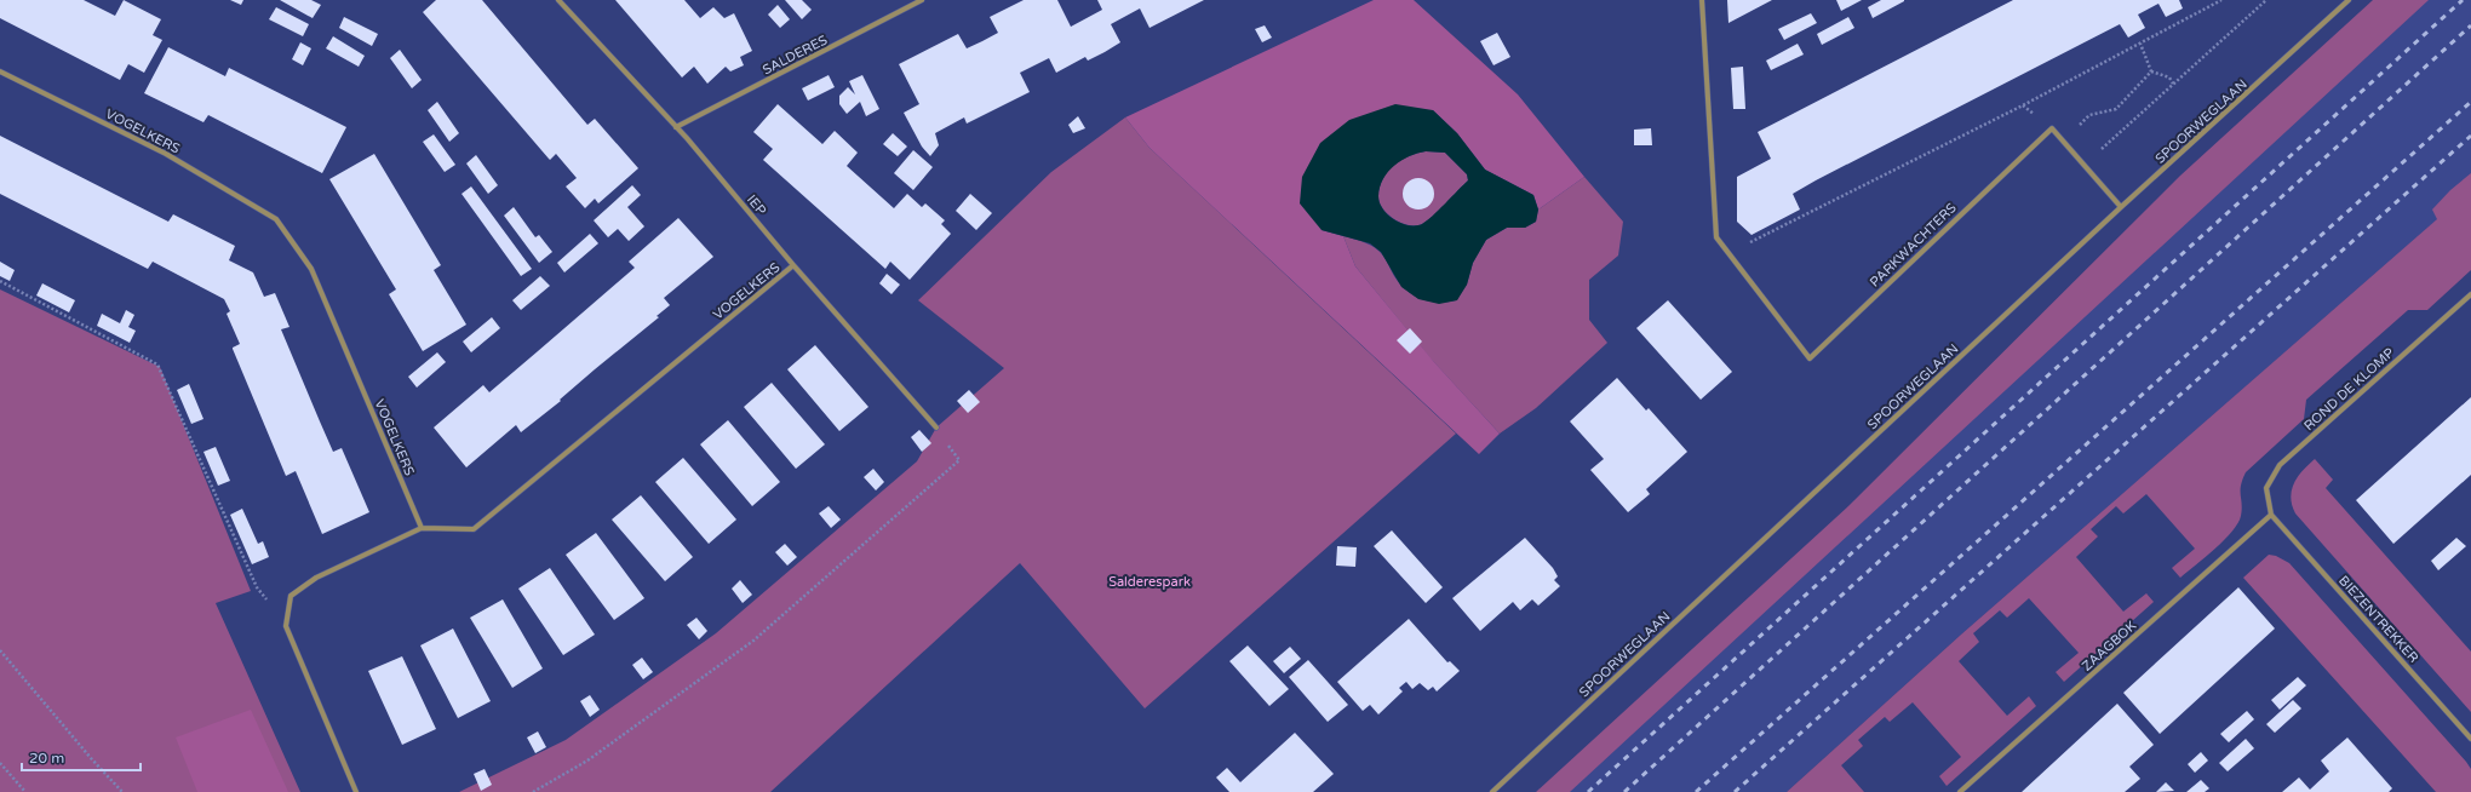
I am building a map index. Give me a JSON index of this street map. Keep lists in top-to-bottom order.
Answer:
{
  "streets": {
    "street": [
      "SALDERES",
      "SPOORWEGLAAN",
      "VOGELKERS",
      "IEP",
      "PARKWACHTERS",
      "ROND DE KLOMP",
      "BIEZENTREKKER",
      "ZAAGBOK"
    ]
  },
  "crossings": [
    ["SALDERES", "IEP"],
    ["SPOORWEGLAAN", "PARKWACHTERS"],
    ["VOGELKERS", "IEP"],
    ["ROND DE KLOMP", "BIEZENTREKKER"],
    ["ROND DE KLOMP", "ZAAGBOK"],
    ["BIEZENTREKKER", "ZAAGBOK"]
  ],
  "parks": ["Salderespark"],
  "scale_bar": "20 m"
}
